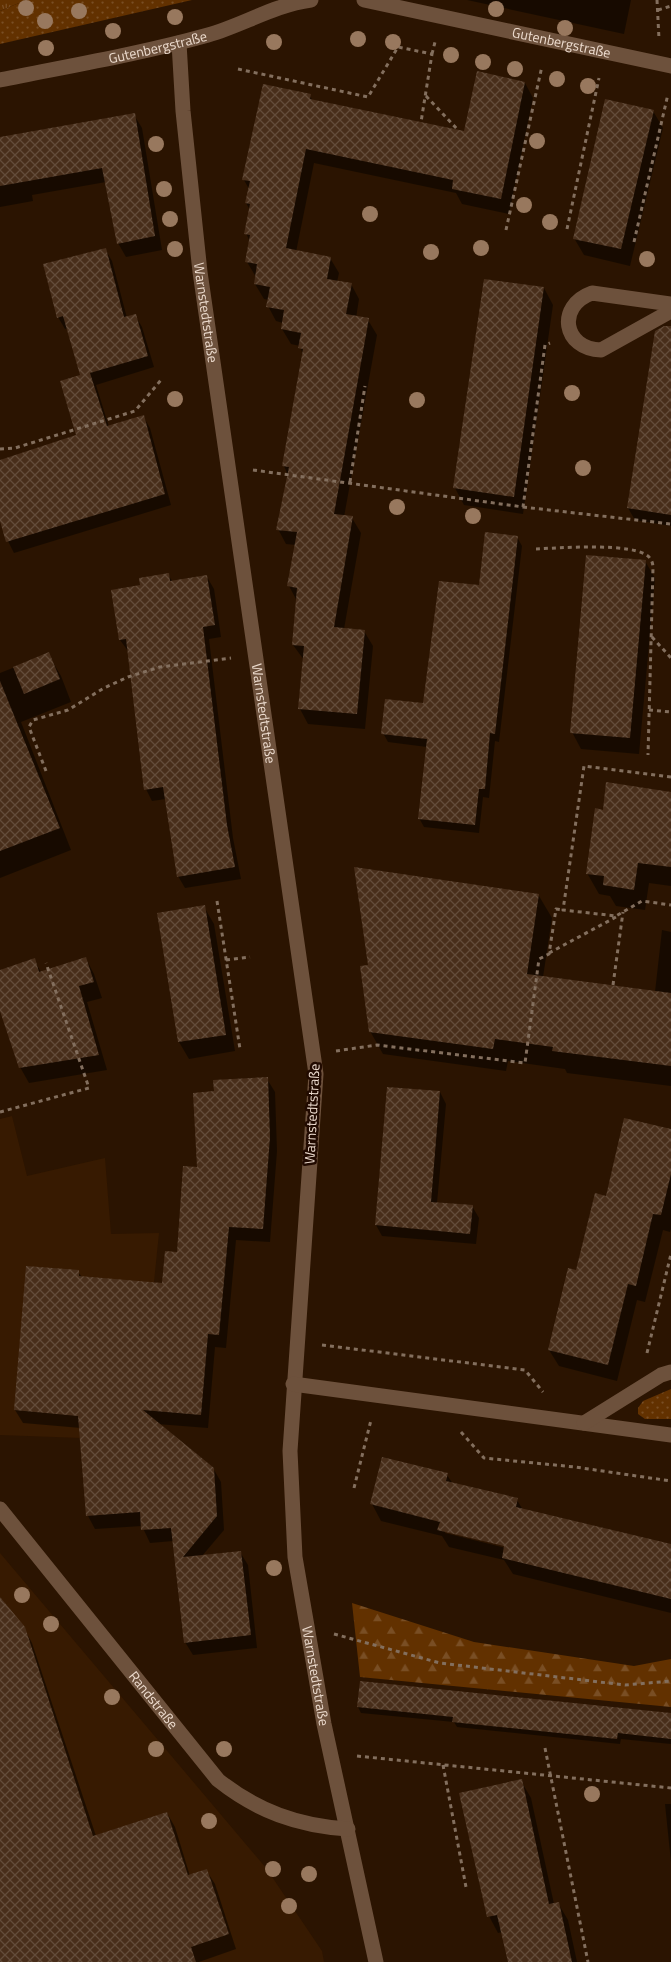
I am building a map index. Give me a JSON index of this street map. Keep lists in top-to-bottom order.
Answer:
{
  "streets": {
    "street": ["Gutenbergstraße", "Warnstedtstraße", "Randstraße"]
  },
  "crossings": [
    ["Gutenbergstraße", "Warnstedtstraße"],
    ["Warnstedtstraße", "Randstraße"]
  ]
}
